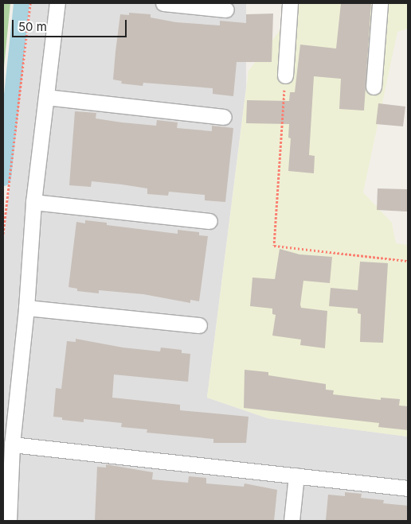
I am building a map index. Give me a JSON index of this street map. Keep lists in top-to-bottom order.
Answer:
{
  "scale_bar": "50 m"
}
